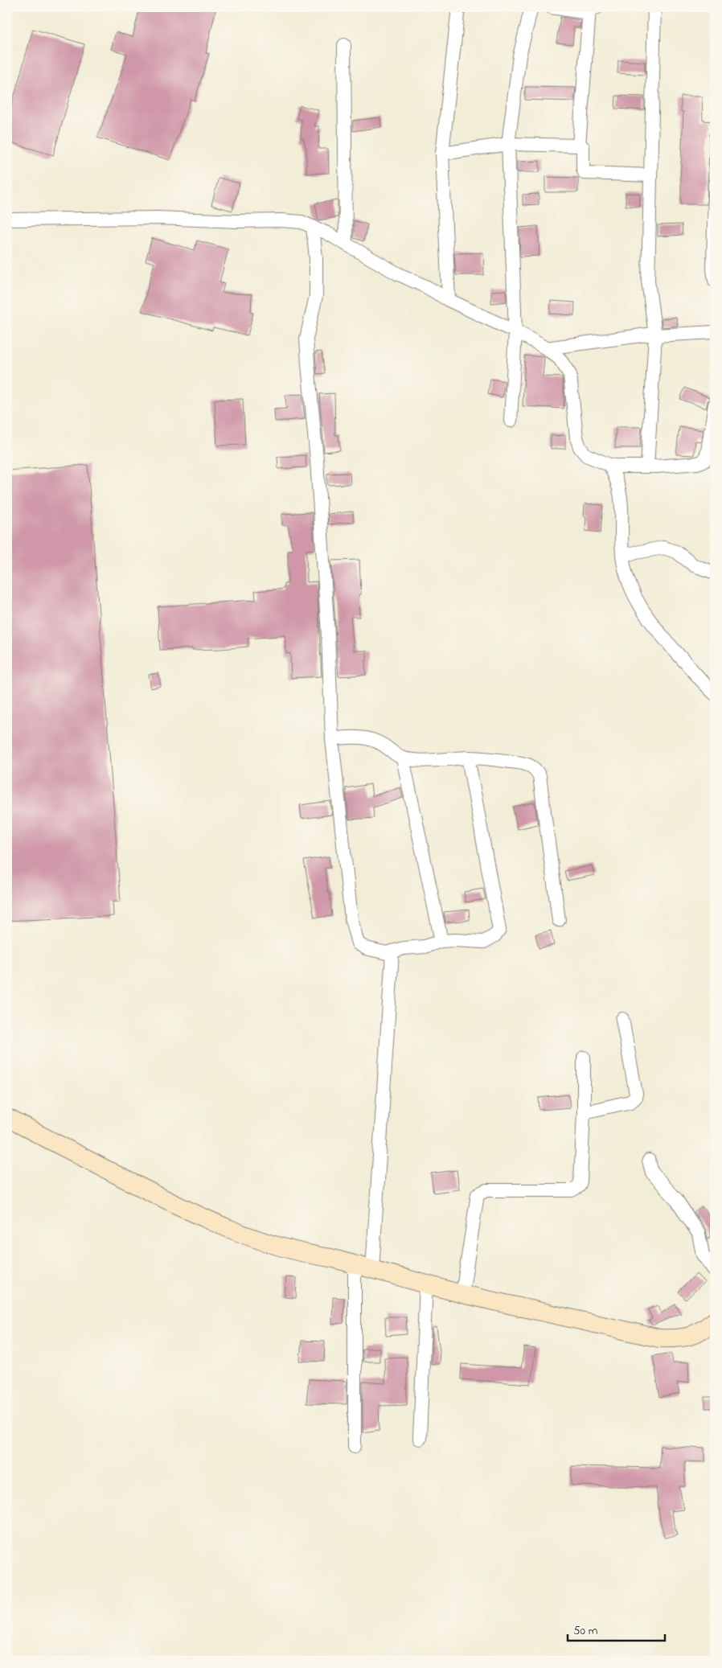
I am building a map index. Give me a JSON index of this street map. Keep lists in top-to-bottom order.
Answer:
{
  "scale_bar": "50 m"
}
